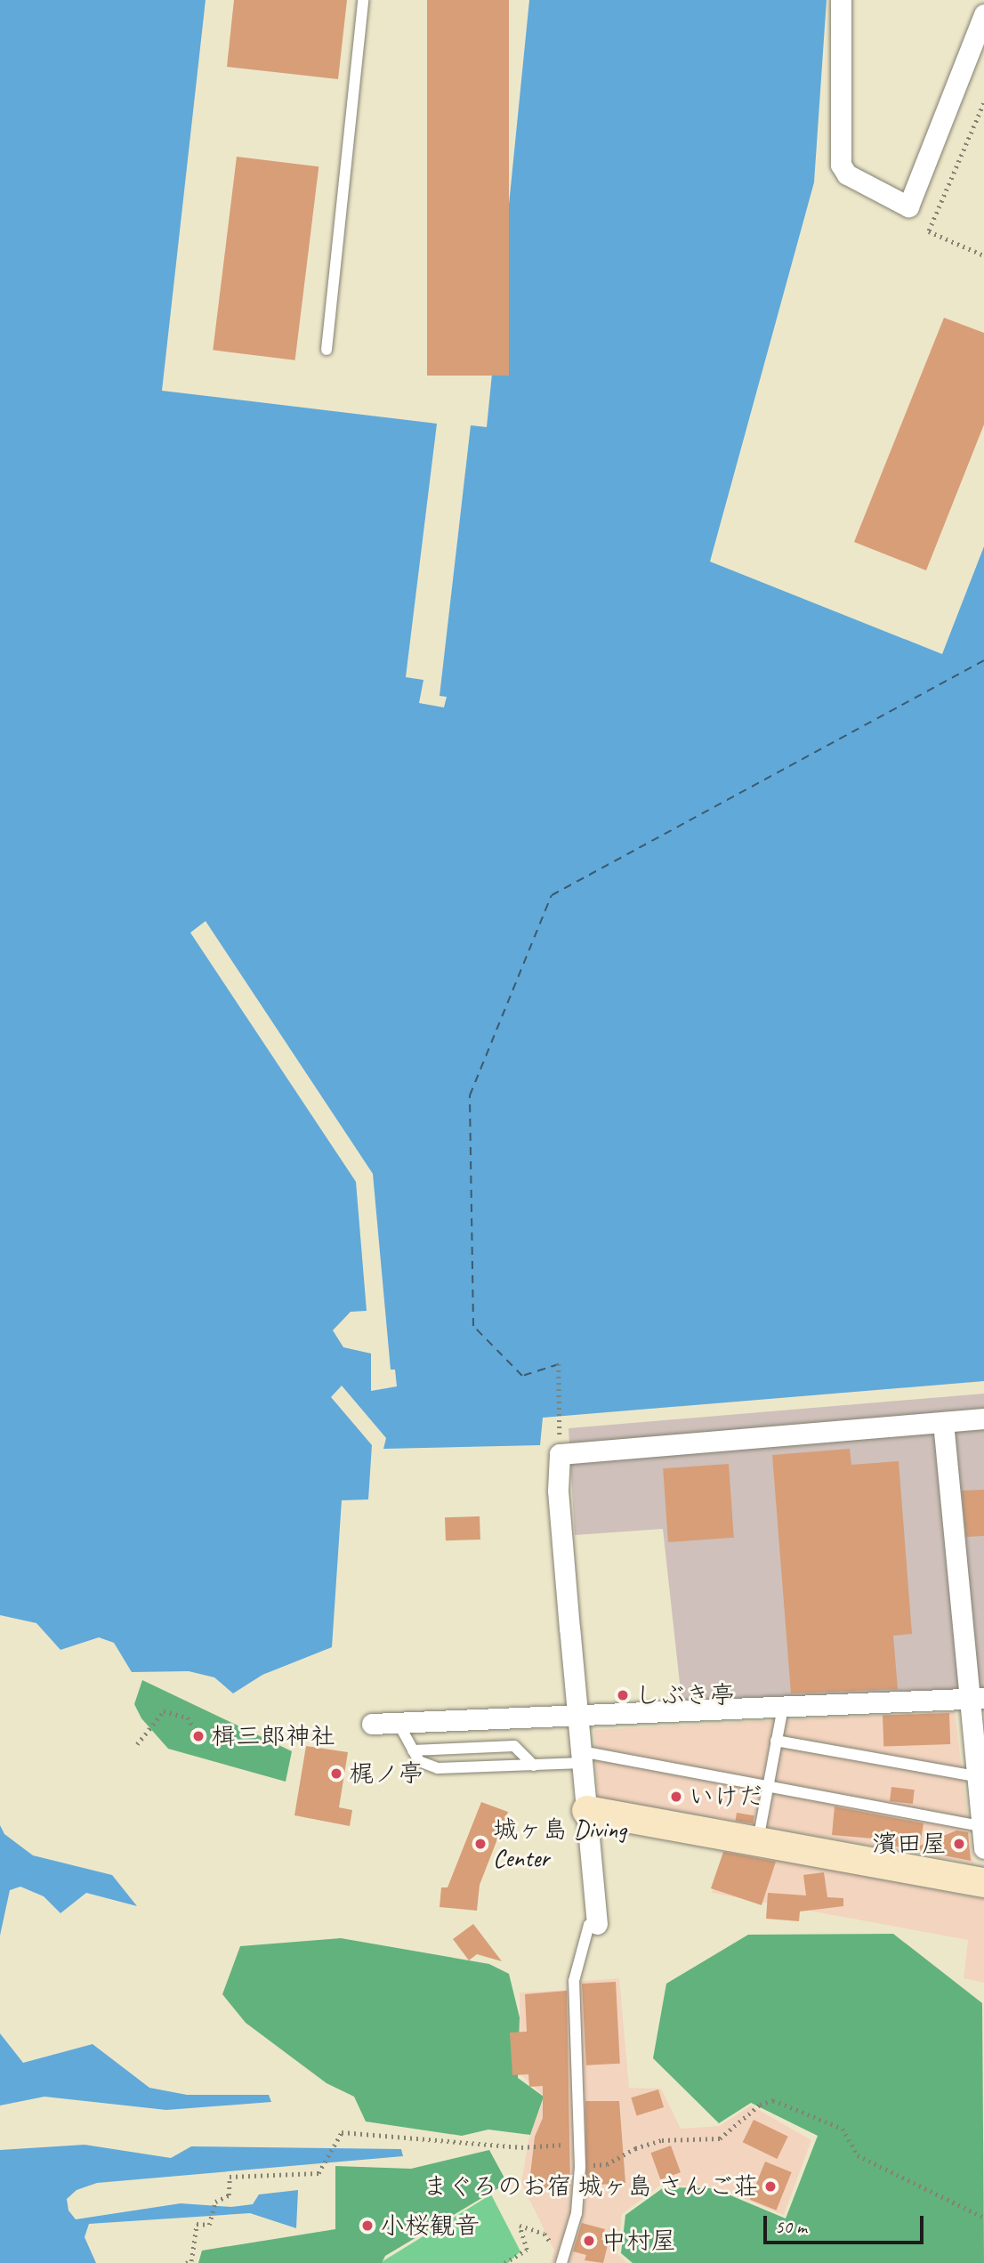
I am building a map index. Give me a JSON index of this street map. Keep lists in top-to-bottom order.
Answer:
{
  "places": [
    "しぶき亭",
    "楫三郎神社",
    "梶ノ亭",
    "いけだ",
    "城ヶ島 Diving Center",
    "濱田屋",
    "まぐろのお宿 城ヶ島 さんご荘",
    "小桜観音",
    "中村屋"
  ],
  "scale_bar": "50 m"
}
